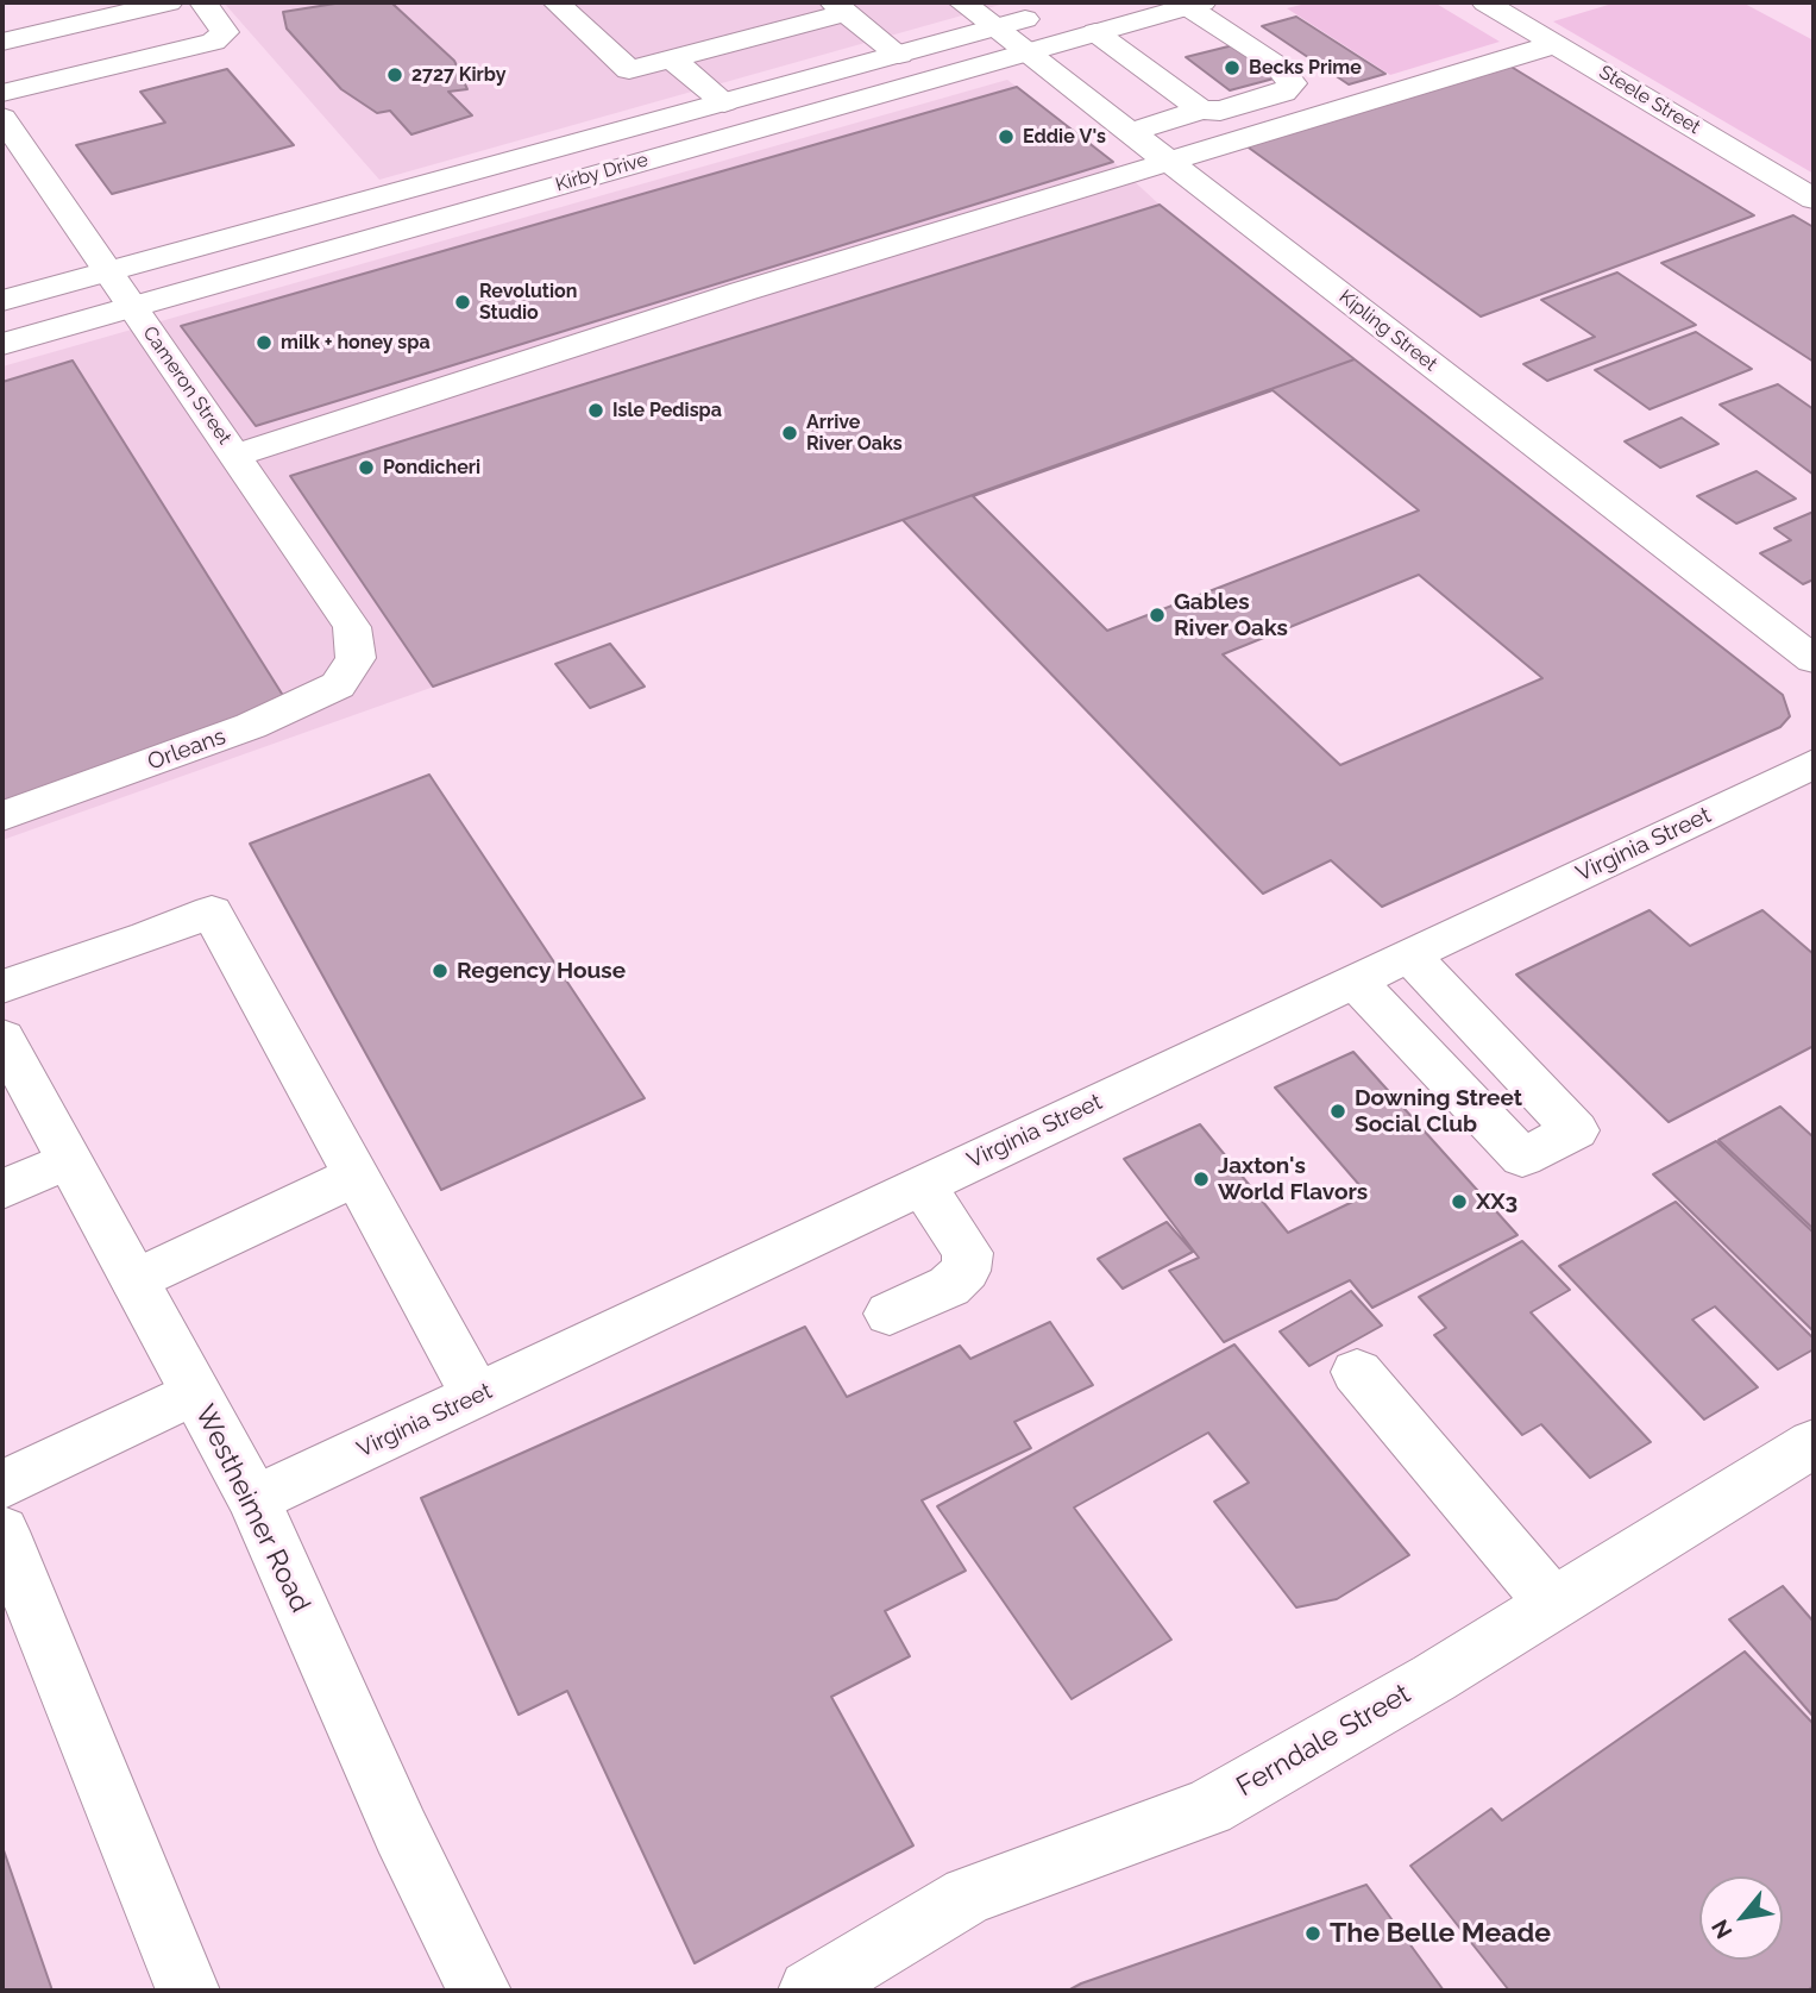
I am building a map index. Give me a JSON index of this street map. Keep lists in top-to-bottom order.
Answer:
{
  "streets": {
    "street": [
      "Steele Street",
      "Kirby Drive",
      "Kipling Street",
      "Cameron Street",
      "Orleans",
      "Virginia Street",
      "Westheimer Road",
      "Ferndale Street"
    ]
  },
  "crossings": [
    ["Kirby Drive", "Kipling Street"],
    ["Kirby Drive", "Cameron Street"],
    ["Cameron Street", "Orleans"],
    ["Virginia Street", "Westheimer Road"]
  ],
  "places": [
    "Becks Prime",
    "2727 Kirby",
    "Eddie V's",
    "Revolution Studio",
    "milk + honey spa",
    "Isle Pedispa",
    "Arrive River Oaks",
    "Pondicheri",
    "Gables River Oaks",
    "Regency House",
    "Downing Street Social Club",
    "Jaxton's World Flavors",
    "XX3",
    "The Belle Meade"
  ],
  "north": "bottom left"
}
